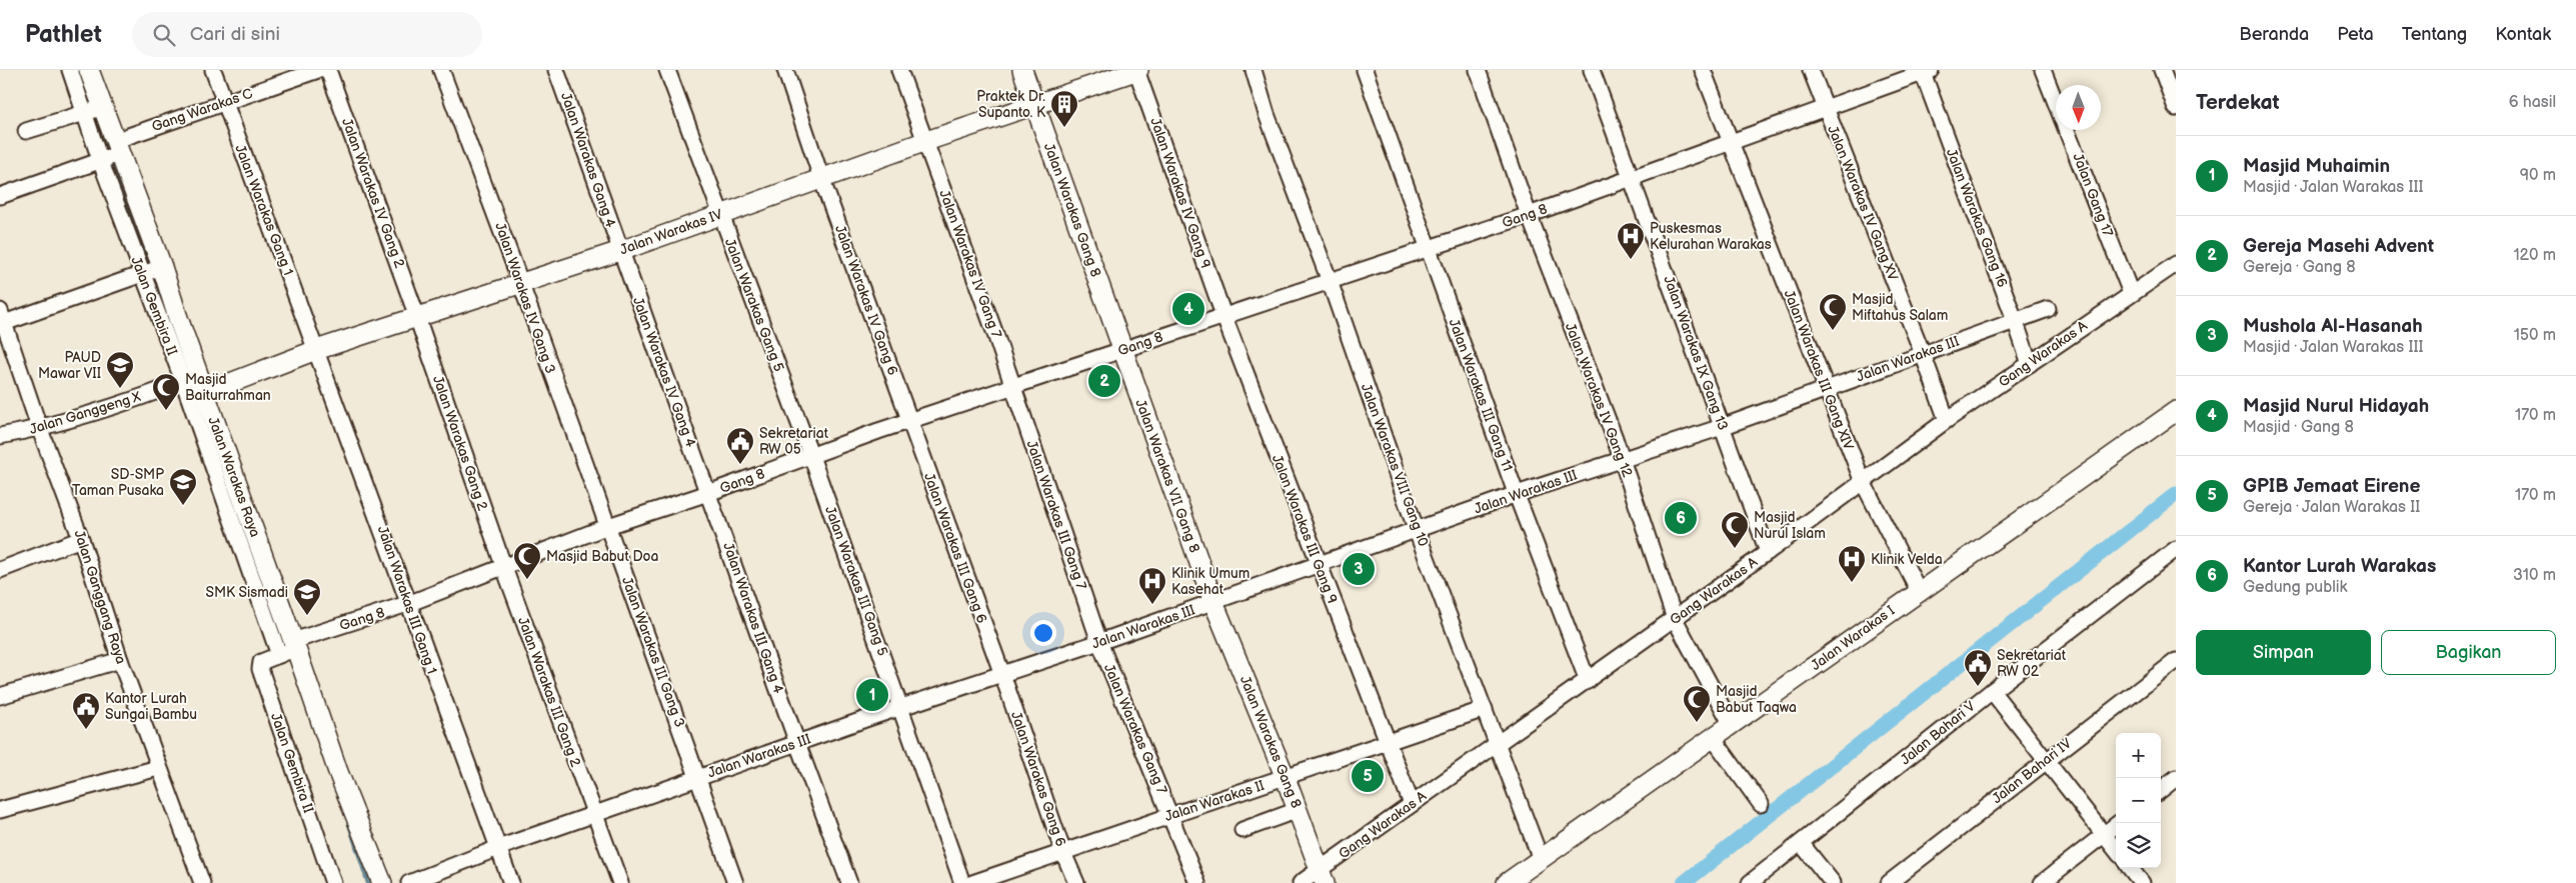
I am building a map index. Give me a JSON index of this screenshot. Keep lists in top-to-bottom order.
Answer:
{
  "streets": {
    "street": [
      "Gang Warakas C",
      "Jalan Warakas Gang 4",
      "Jalan Warakas IV Gang 2",
      "Jalan Warakas IV Gang 9",
      "Jalan Gang 17",
      "Jalan Warakas IV Gang XV",
      "Jalan Warakas Gang 1",
      "Jalan Warakas Gang 8",
      "Gang 8",
      "Jalan Warakas Gang 16",
      "Jalan Warakas IV",
      "Jalan Warakas IV Gang 7",
      "Jalan Warakas IV Gang 3",
      "Jalan Warakas IV Gang 6",
      "Jalan Warakas Gang 5",
      "Jalan Gembira II",
      "Jalan Warakas IX Gang 13",
      "Gang Warakas A",
      "Jalan Warakas III",
      "Jalan Warakas III Gang XIV",
      "Jalan Warakas IV Gang 4",
      "Jalan Warakas III Gang 11",
      "Jalan Warakas IV Gang 12",
      "Jalan Ganggeng X",
      "Jalan Warakas Gang 2",
      "Jalan Warakas VIII Gang 10",
      "Jalan Warakas VII Gang 8",
      "Jalan Warakas Raya",
      "Jalan Warakas III Gang 7",
      "Jalan Warakas III Gang 9",
      "Jalan Warakas III Gang 6",
      "Jalan Warakas III Gang 5",
      "Jalan Ganggang Raya",
      "Jalan Warakas III Gang 1",
      "Jalan Warakas III Gang 4",
      "Jalan Warakas I",
      "Jalan Warakas III Gang 3",
      "Jalan Warakas III Gang 2",
      "Jalan Warakas Gang 7",
      "Jalan Bahari V",
      "Jalan Bahari IV",
      "Jalan Warakas Gang 6",
      "Jalan Warakas II"
    ]
  },
  "crossings": [
    ["Gang Warakas C", "Jalan Warakas Gang 1"],
    ["Gang Warakas C", "Jalan Warakas Raya"],
    ["Jalan Warakas Gang 4", "Jalan Warakas IV"],
    ["Jalan Warakas Gang 4", "Jalan Warakas IV Gang 4"],
    ["Jalan Warakas IV Gang 2", "Jalan Warakas IV"],
    ["Jalan Warakas IV Gang 2", "Jalan Warakas Gang 2"],
    ["Jalan Warakas IV Gang 9", "Gang 8"],
    ["Jalan Warakas IV Gang 9", "Jalan Warakas IV"],
    ["Jalan Warakas IV Gang 9", "Jalan Warakas III Gang 9"],
    ["Jalan Gang 17", "Gang Warakas A"],
    ["Jalan Warakas IV Gang XV", "Gang 8"],
    ["Jalan Warakas IV Gang XV", "Gang Warakas A"],
    ["Jalan Warakas IV Gang XV", "Jalan Warakas III"],
    ["Jalan Warakas Gang 1", "Jalan Warakas IV"],
    ["Jalan Warakas Gang 1", "Jalan Warakas III Gang 1"],
    ["Jalan Warakas Gang 8", "Gang 8"],
    ["Jalan Warakas Gang 8", "Jalan Warakas IV"],
    ["Jalan Warakas Gang 8", "Gang Warakas A"],
    ["Jalan Warakas Gang 8", "Jalan Warakas III"],
    ["Jalan Warakas Gang 8", "Jalan Warakas VII Gang 8"],
    ["Jalan Warakas Gang 8", "Jalan Warakas II"],
    ["Gang 8", "Jalan Warakas Gang 16"],
    ["Gang 8", "Jalan Warakas IV Gang 7"],
    ["Gang 8", "Jalan Warakas IV Gang 3"],
    ["Gang 8", "Jalan Warakas IV Gang 6"],
    ["Gang 8", "Jalan Warakas Gang 5"],
    ["Gang 8", "Jalan Gembira II"],
    ["Gang 8", "Jalan Warakas IX Gang 13"],
    ["Gang 8", "Jalan Warakas III Gang XIV"],
    ["Gang 8", "Jalan Warakas IV Gang 4"],
    ["Gang 8", "Jalan Warakas III Gang 11"],
    ["Gang 8", "Jalan Warakas IV Gang 12"],
    ["Gang 8", "Jalan Warakas Gang 2"],
    ["Gang 8", "Jalan Warakas VIII Gang 10"],
    ["Gang 8", "Jalan Warakas VII Gang 8"],
    ["Gang 8", "Jalan Warakas Raya"],
    ["Gang 8", "Jalan Warakas III Gang 7"],
    ["Gang 8", "Jalan Warakas III Gang 9"],
    ["Gang 8", "Jalan Warakas III Gang 6"],
    ["Gang 8", "Jalan Warakas III Gang 5"],
    ["Gang 8", "Jalan Warakas III Gang 1"],
    ["Gang 8", "Jalan Warakas III Gang 4"],
    ["Gang 8", "Jalan Warakas III Gang 3"],
    ["Gang 8", "Jalan Warakas III Gang 2"],
    ["Jalan Warakas Gang 16", "Gang Warakas A"],
    ["Jalan Warakas Gang 16", "Jalan Warakas III"],
    ["Jalan Warakas IV", "Jalan Warakas IV Gang 7"],
    ["Jalan Warakas IV", "Jalan Warakas IV Gang 3"],
    ["Jalan Warakas IV", "Jalan Warakas IV Gang 6"],
    ["Jalan Warakas IV", "Jalan Warakas Gang 5"],
    ["Jalan Warakas IV", "Jalan Warakas IV Gang 4"],
    ["Jalan Warakas IV", "Jalan Ganggeng X"],
    ["Jalan Warakas IV", "Jalan Warakas Gang 2"],
    ["Jalan Warakas IV", "Jalan Warakas Raya"],
    ["Jalan Warakas IV", "Jalan Warakas III Gang 1"],
    ["Jalan Warakas IV Gang 7", "Jalan Warakas III Gang 7"],
    ["Jalan Warakas IV Gang 3", "Jalan Warakas III Gang 3"],
    ["Jalan Warakas IV Gang 6", "Jalan Warakas III Gang 6"],
    ["Jalan Warakas Gang 5", "Jalan Warakas III Gang 5"],
    ["Jalan Gembira II", "Jalan Warakas Raya"],
    ["Jalan Warakas IX Gang 13", "Gang Warakas A"],
    ["Jalan Warakas IX Gang 13", "Jalan Warakas III"],
    ["Gang Warakas A", "Jalan Warakas III Gang XIV"],
    ["Gang Warakas A", "Jalan Warakas III Gang 11"],
    ["Gang Warakas A", "Jalan Warakas IV Gang 12"],
    ["Gang Warakas A", "Jalan Warakas VIII Gang 10"],
    ["Gang Warakas A", "Jalan Warakas III Gang 9"],
    ["Jalan Warakas III", "Jalan Warakas III Gang XIV"],
    ["Jalan Warakas III", "Jalan Warakas III Gang 11"],
    ["Jalan Warakas III", "Jalan Warakas IV Gang 12"],
    ["Jalan Warakas III", "Jalan Warakas VIII Gang 10"],
    ["Jalan Warakas III", "Jalan Warakas VII Gang 8"],
    ["Jalan Warakas III", "Jalan Warakas III Gang 7"],
    ["Jalan Warakas III", "Jalan Warakas III Gang 9"],
    ["Jalan Warakas III", "Jalan Warakas III Gang 6"],
    ["Jalan Warakas III", "Jalan Warakas III Gang 5"],
    ["Jalan Warakas III", "Jalan Warakas III Gang 1"],
    ["Jalan Warakas III", "Jalan Warakas III Gang 4"],
    ["Jalan Warakas III", "Jalan Warakas III Gang 3"],
    ["Jalan Warakas III", "Jalan Warakas III Gang 2"],
    ["Jalan Warakas III", "Jalan Warakas Gang 7"],
    ["Jalan Warakas III", "Jalan Warakas Gang 6"],
    ["Jalan Warakas III Gang XIV", "Jalan Warakas I"],
    ["Jalan Warakas IV Gang 4", "Jalan Warakas III Gang 4"],
    ["Jalan Warakas IV Gang 12", "Jalan Warakas I"],
    ["Jalan Ganggeng X", "Jalan Warakas Raya"],
    ["Jalan Ganggeng X", "Jalan Ganggang Raya"],
    ["Jalan Warakas Gang 2", "Jalan Warakas III Gang 2"],
    ["Jalan Warakas VIII Gang 10", "Jalan Warakas I"],
    ["Jalan Warakas VIII Gang 10", "Jalan Warakas II"],
    ["Jalan Warakas III Gang 7", "Jalan Warakas Gang 7"],
    ["Jalan Warakas III Gang 9", "Jalan Warakas II"],
    ["Jalan Warakas III Gang 6", "Jalan Warakas Gang 6"],
    ["Jalan Warakas Gang 7", "Jalan Warakas II"],
    ["Jalan Warakas Gang 6", "Jalan Warakas II"]
  ],
  "places": {
    "building": ["Praktek Dr. Supanto. K"],
    "hospital": ["Puskesmas Kelurahan Warakas", "Klinik Velda", "Klinik Umum Kasehat"],
    "mosque": [
      "Masjid Miftahus Salam",
      "Masjid Baiturrahman",
      "Masjid Nurul Islam",
      "Masjid Babut Doa",
      "Masjid Babut Taqwa"
    ],
    "school or university": ["PAUD Mawar VII", "SD-SMP Taman Pusaka", "SMK Sismadi"],
    "public building": ["Sekretariat RW 05", "Sekretariat RW 02", "Kantor Lurah Sungai Bambu"]
  },
  "north": "bottom",
  "page": {
    "header": "Pathlet",
    "search": "Cari di sini",
    "nav": [
      "Beranda",
      "Peta",
      "Tentang",
      "Kontak"
    ],
    "heading": ["Terdekat", "6 hasil"],
    "list": [
      {
        "mark": "1",
        "name": "Masjid Muhaimin",
        "note": "Masjid · Jalan Warakas III",
        "value": "90 m"
      },
      {
        "mark": "2",
        "name": "Gereja Masehi Advent",
        "note": "Gereja · Gang 8",
        "value": "120 m"
      },
      {
        "mark": "3",
        "name": "Mushola Al-Hasanah",
        "note": "Masjid · Jalan Warakas III",
        "value": "150 m"
      },
      {
        "mark": "4",
        "name": "Masjid Nurul Hidayah",
        "note": "Masjid · Gang 8",
        "value": "170 m"
      },
      {
        "mark": "5",
        "name": "GPIB Jemaat Eirene",
        "note": "Gereja · Jalan Warakas II",
        "value": "170 m"
      },
      {
        "mark": "6",
        "name": "Kantor Lurah Warakas",
        "note": "Gedung publik",
        "value": "310 m"
      }
    ],
    "pins": [
      "4",
      "2",
      "6",
      "3",
      "1",
      "5"
    ],
    "buttons": ["Simpan", "Bagikan"],
    "map_buttons": ["+", "−"]
  }
}
